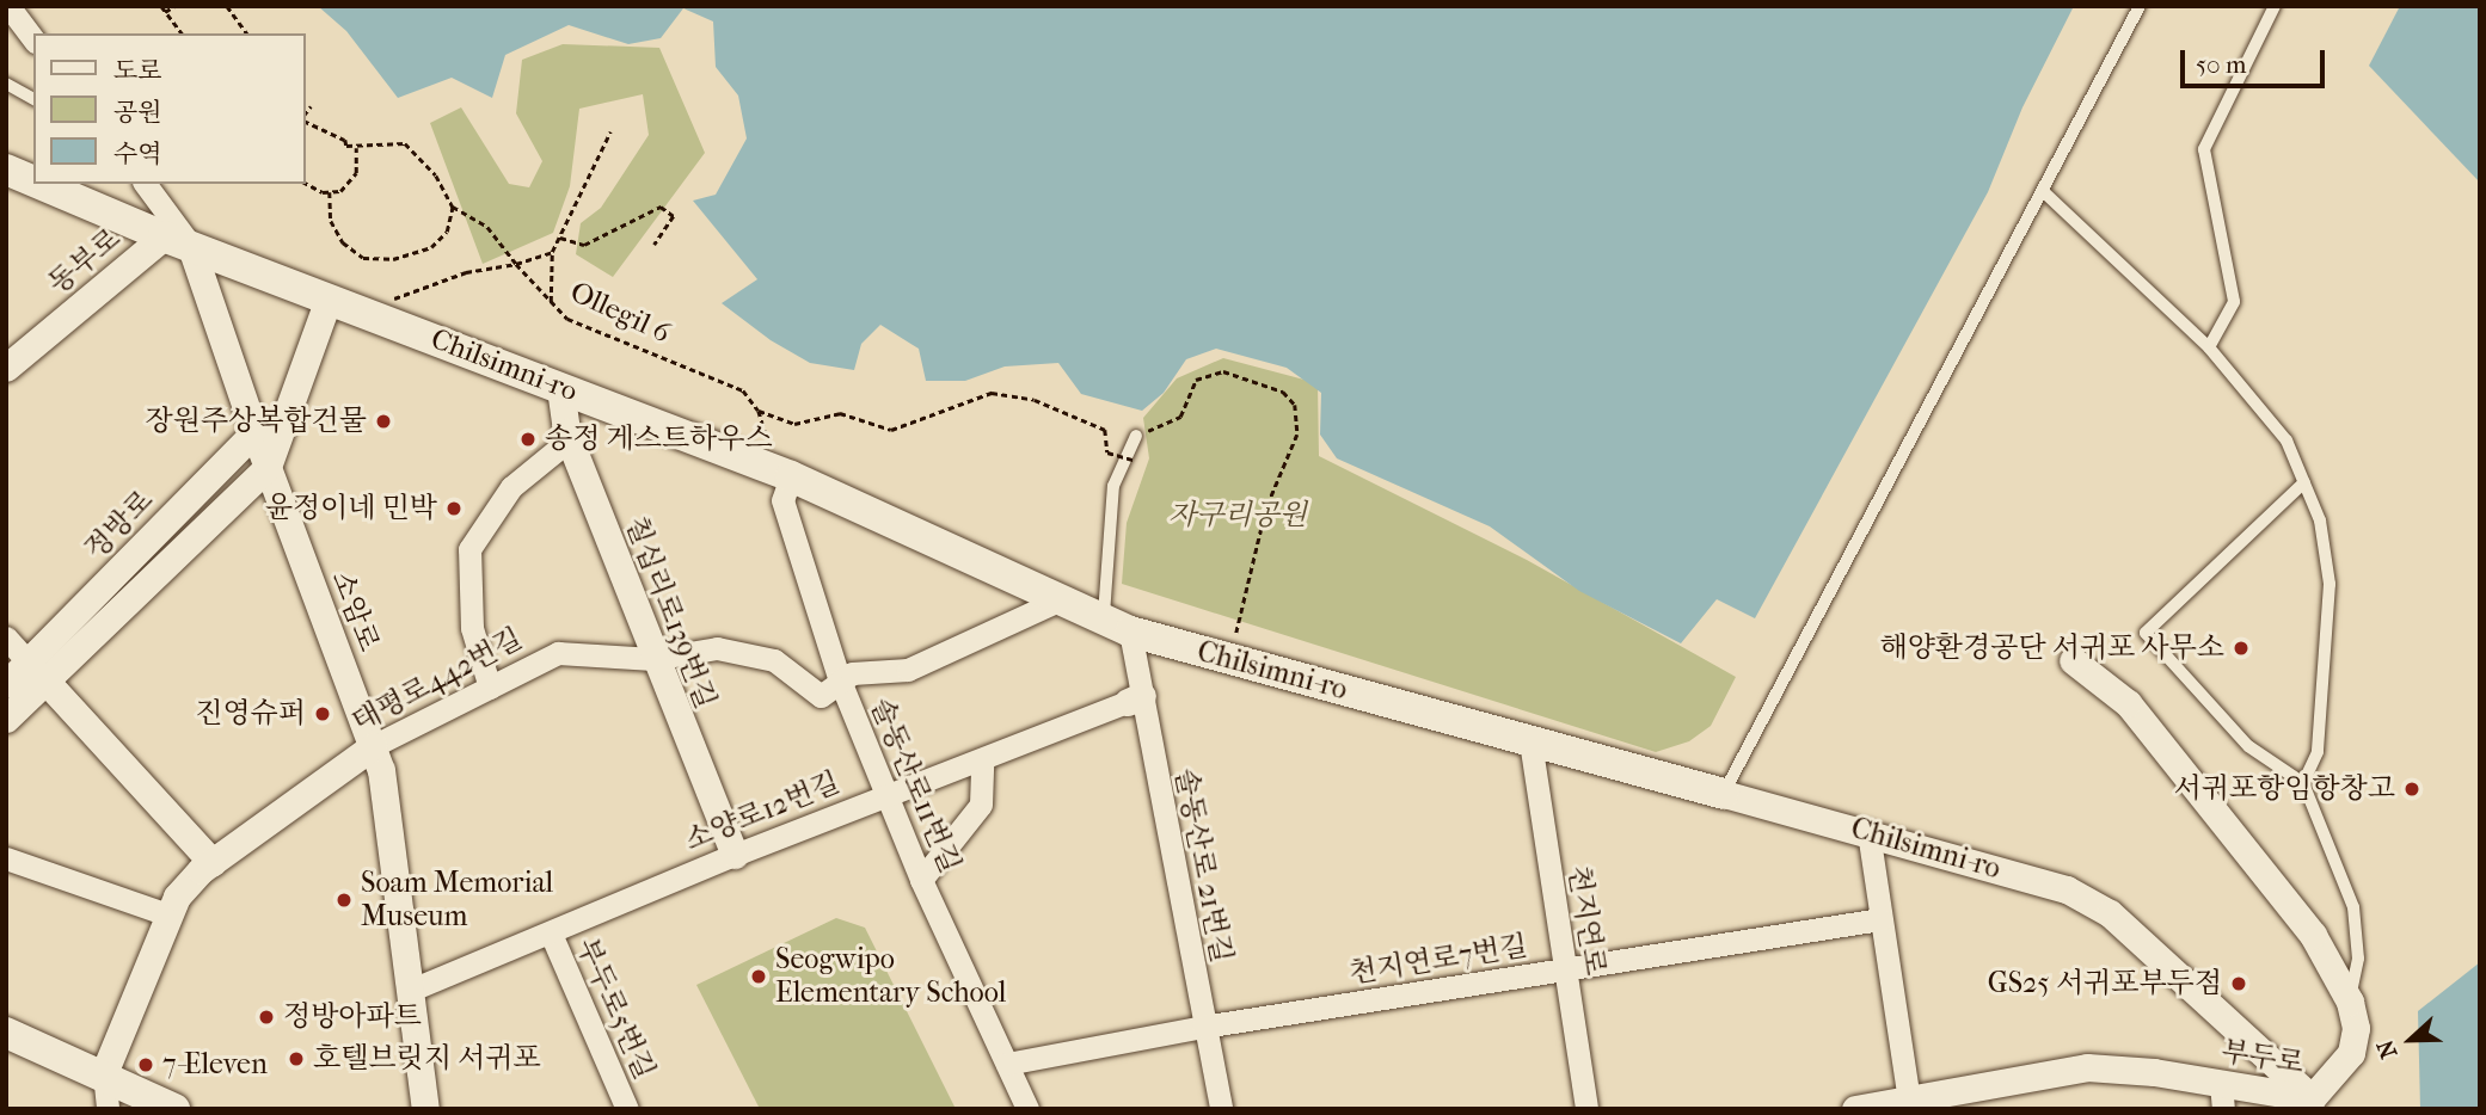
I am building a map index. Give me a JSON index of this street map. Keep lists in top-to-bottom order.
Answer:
{
  "streets": {
    "main road": ["Chilsimni-ro"],
    "street": [
      "동부로",
      "정방로",
      "소암로",
      "칠십리로139번길",
      "태평로442번길",
      "솔동산로11번길",
      "소양로12번길",
      "솔동산로 21번길",
      "천지연로",
      "천지연로7번길",
      "부두로5번길",
      "부두로"
    ],
    "path": ["Ollegil 6"]
  },
  "crossings": [
    ["동부로", "Chilsimni-ro"],
    ["동부로", "소암로"],
    ["Chilsimni-ro", "소암로"],
    ["Chilsimni-ro", "칠십리로139번길"],
    ["Chilsimni-ro", "태평로442번길"],
    ["Chilsimni-ro", "솔동산로11번길"],
    ["Chilsimni-ro", "솔동산로 21번길"],
    ["Chilsimni-ro", "천지연로"],
    ["Chilsimni-ro", "부두로"],
    ["정방로", "소암로"],
    ["소암로", "태평로442번길"],
    ["소암로", "소양로12번길"],
    ["칠십리로139번길", "태평로442번길"],
    ["칠십리로139번길", "소양로12번길"],
    ["태평로442번길", "솔동산로11번길"],
    ["솔동산로11번길", "소양로12번길"],
    ["솔동산로11번길", "천지연로7번길"],
    ["소양로12번길", "솔동산로 21번길"],
    ["소양로12번길", "부두로5번길"],
    ["솔동산로 21번길", "천지연로7번길"],
    ["천지연로", "천지연로7번길"]
  ],
  "parks": ["자구리공원"],
  "places": [
    "장원주상복합건물",
    "송정 게스트하우스",
    "윤정이네 민박",
    "해양환경공단 서귀포 사무소",
    "진영슈퍼",
    "서귀포항임항창고",
    "Soam Memorial Museum",
    "Seogwipo Elementary School",
    "GS25 서귀포부두점",
    "정방아파트",
    "호텔브릿지 서귀포",
    "7-Eleven"
  ],
  "legend": ["도로", "공원", "수역"],
  "scale_bar": "50 m",
  "north": "left"
}
